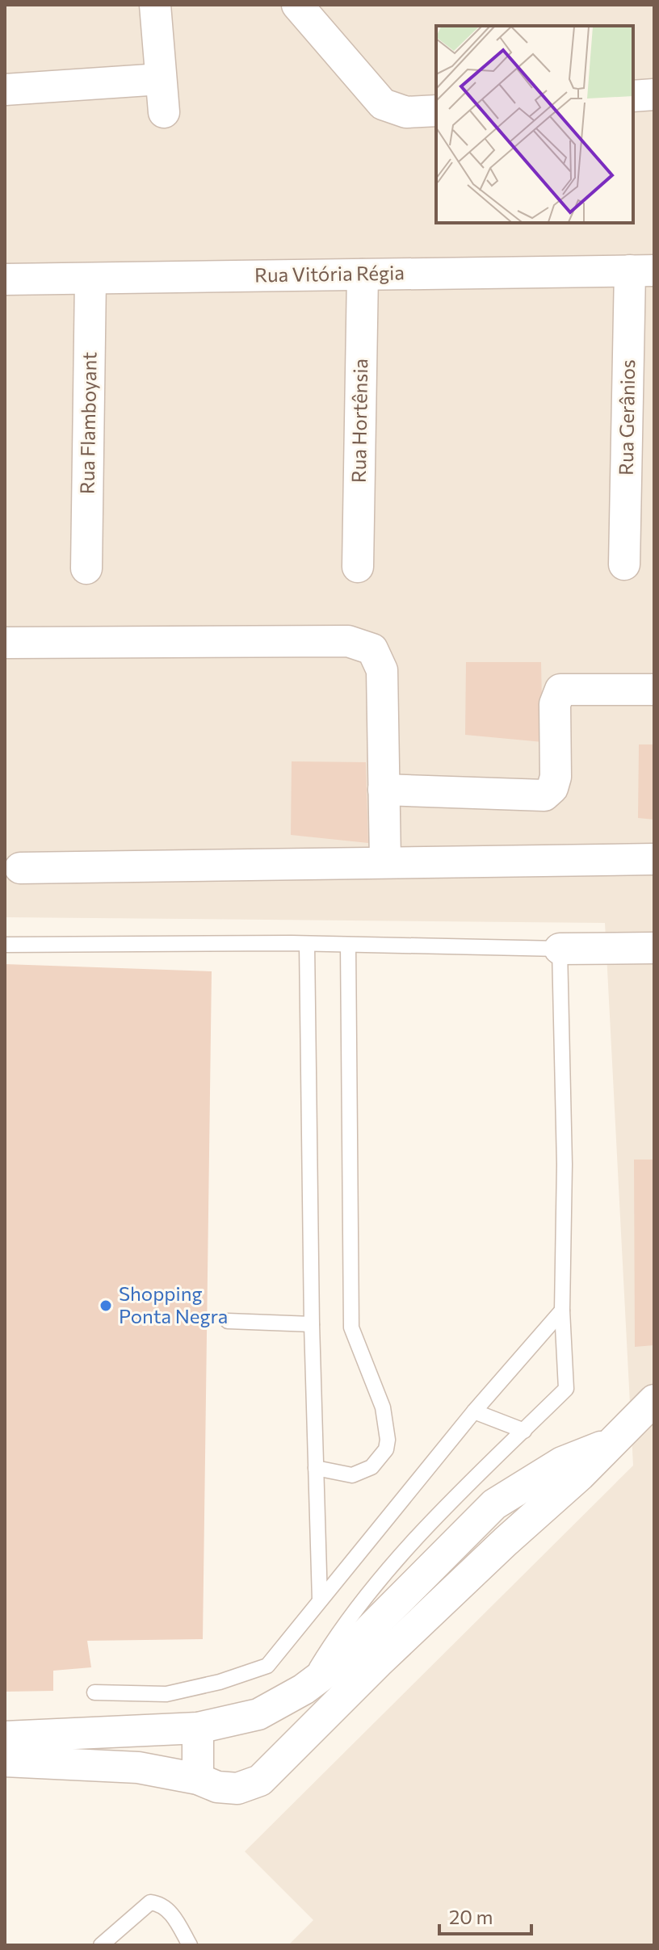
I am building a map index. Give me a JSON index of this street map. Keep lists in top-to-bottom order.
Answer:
{
  "streets": {
    "street": [
      "Rua Vitória Régia",
      "Rua Gerânios",
      "Rua Hortênsia",
      "Rua Flamboyant"
    ]
  },
  "crossings": [
    ["Rua Vitória Régia", "Rua Gerânios"],
    ["Rua Vitória Régia", "Rua Hortênsia"],
    ["Rua Vitória Régia", "Rua Flamboyant"]
  ],
  "places": ["Shopping Ponta Negra"],
  "scale_bar": "20 m"
}
